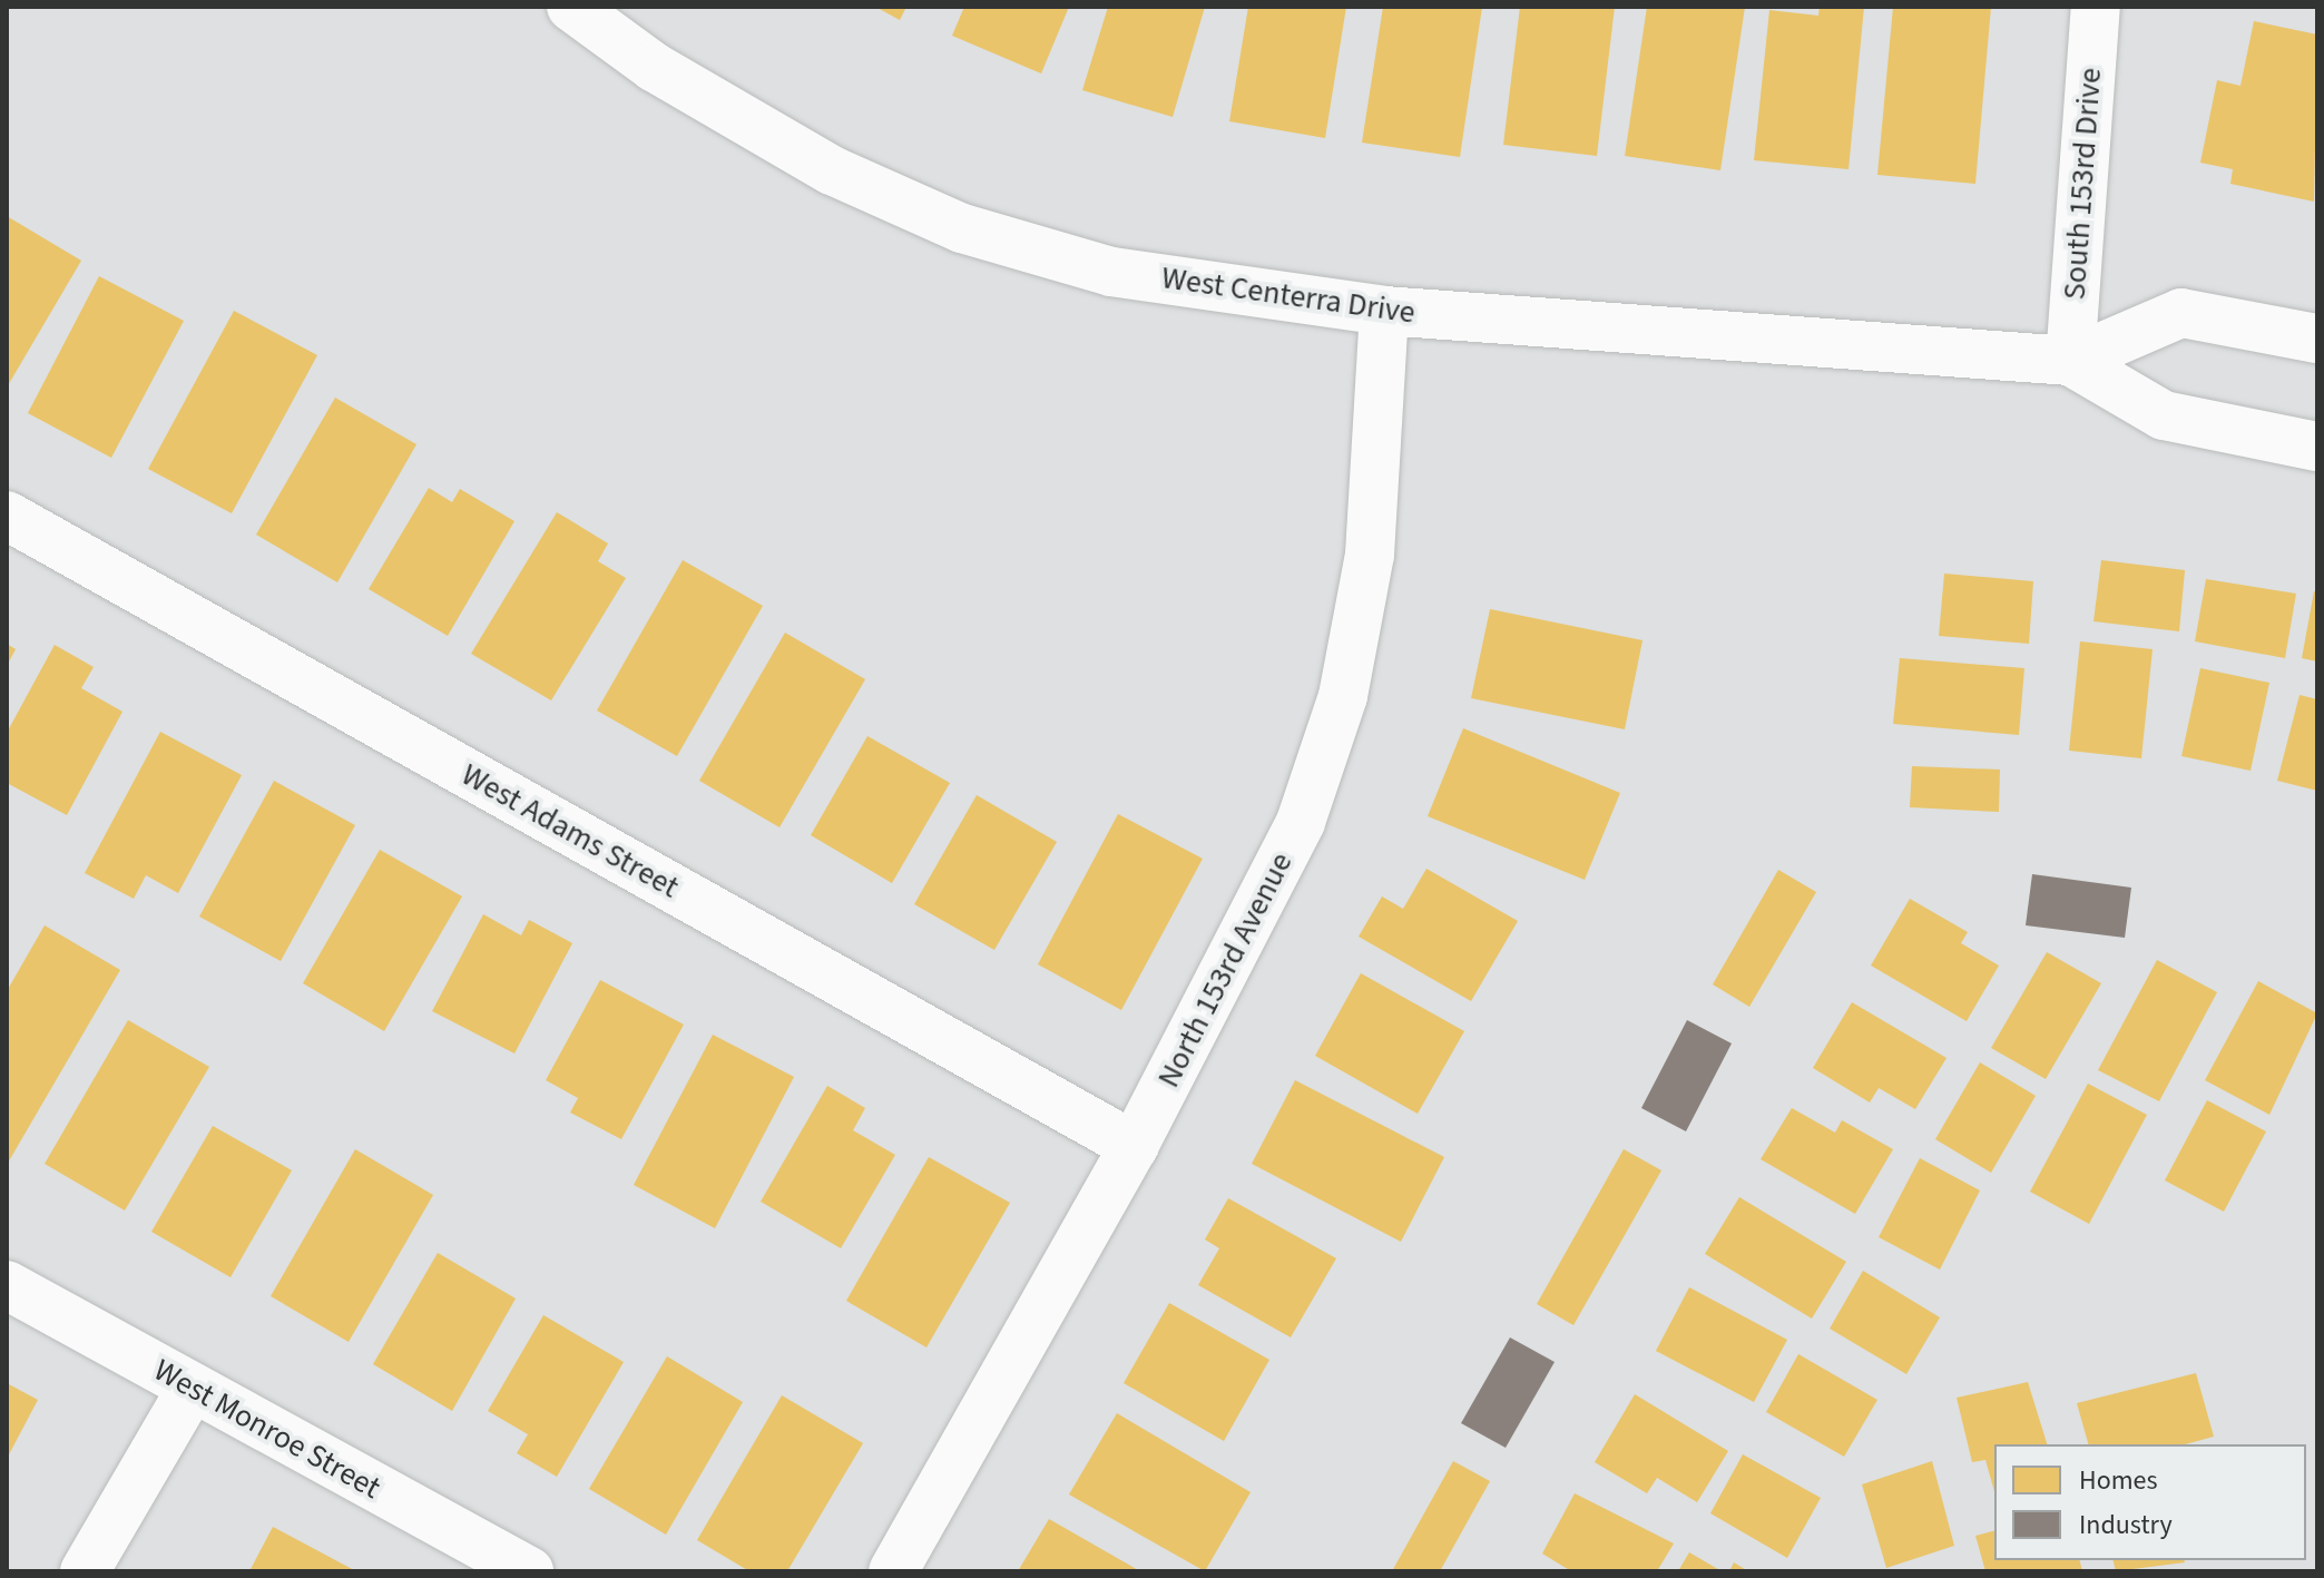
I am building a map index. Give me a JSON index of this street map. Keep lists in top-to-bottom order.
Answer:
{
  "streets": {
    "street": [
      "South 153rd Drive",
      "West Centerra Drive",
      "West Adams Street",
      "North 153rd Avenue",
      "West Monroe Street"
    ]
  },
  "crossings": [
    ["South 153rd Drive", "West Centerra Drive"],
    ["West Centerra Drive", "North 153rd Avenue"],
    ["West Adams Street", "North 153rd Avenue"]
  ],
  "legend": ["Homes", "Industry"]
}
